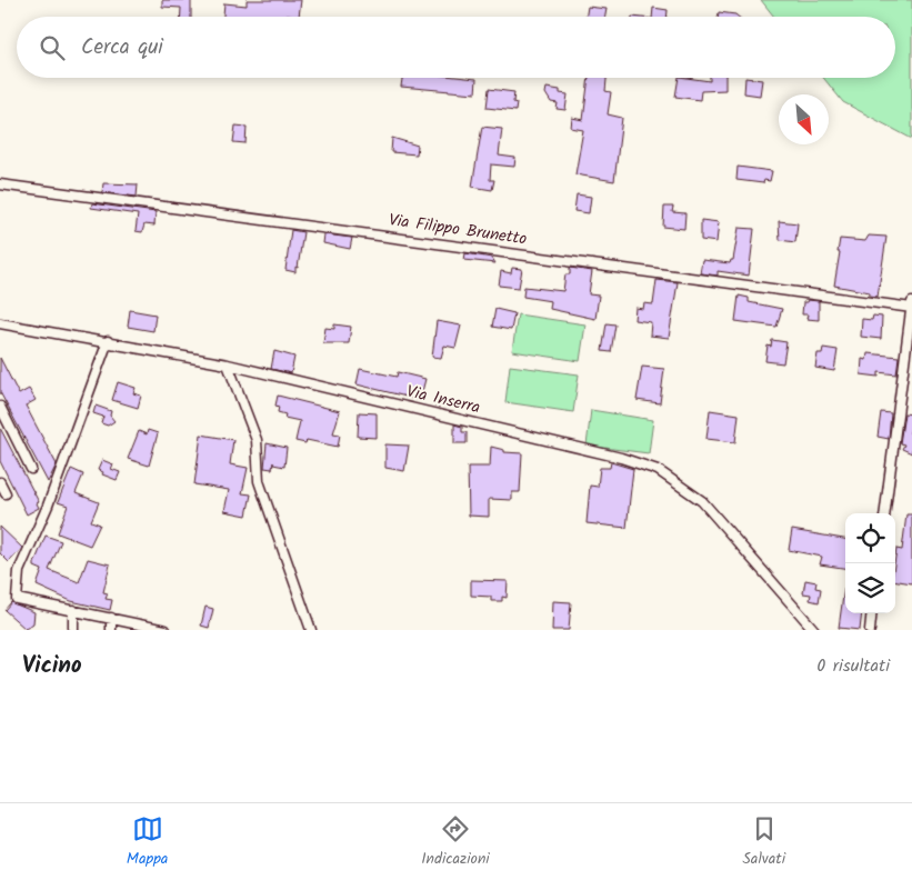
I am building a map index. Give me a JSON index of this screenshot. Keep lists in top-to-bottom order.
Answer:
{
  "streets": {
    "street": ["Via Filippo Brunetto", "Via Inserra"]
  },
  "north": "bottom right",
  "page": {
    "search": "Cerca qui",
    "heading": ["Vicino", "0 risultati"],
    "nav": ["Mappa", "Indicazioni", "Salvati"]
  }
}
